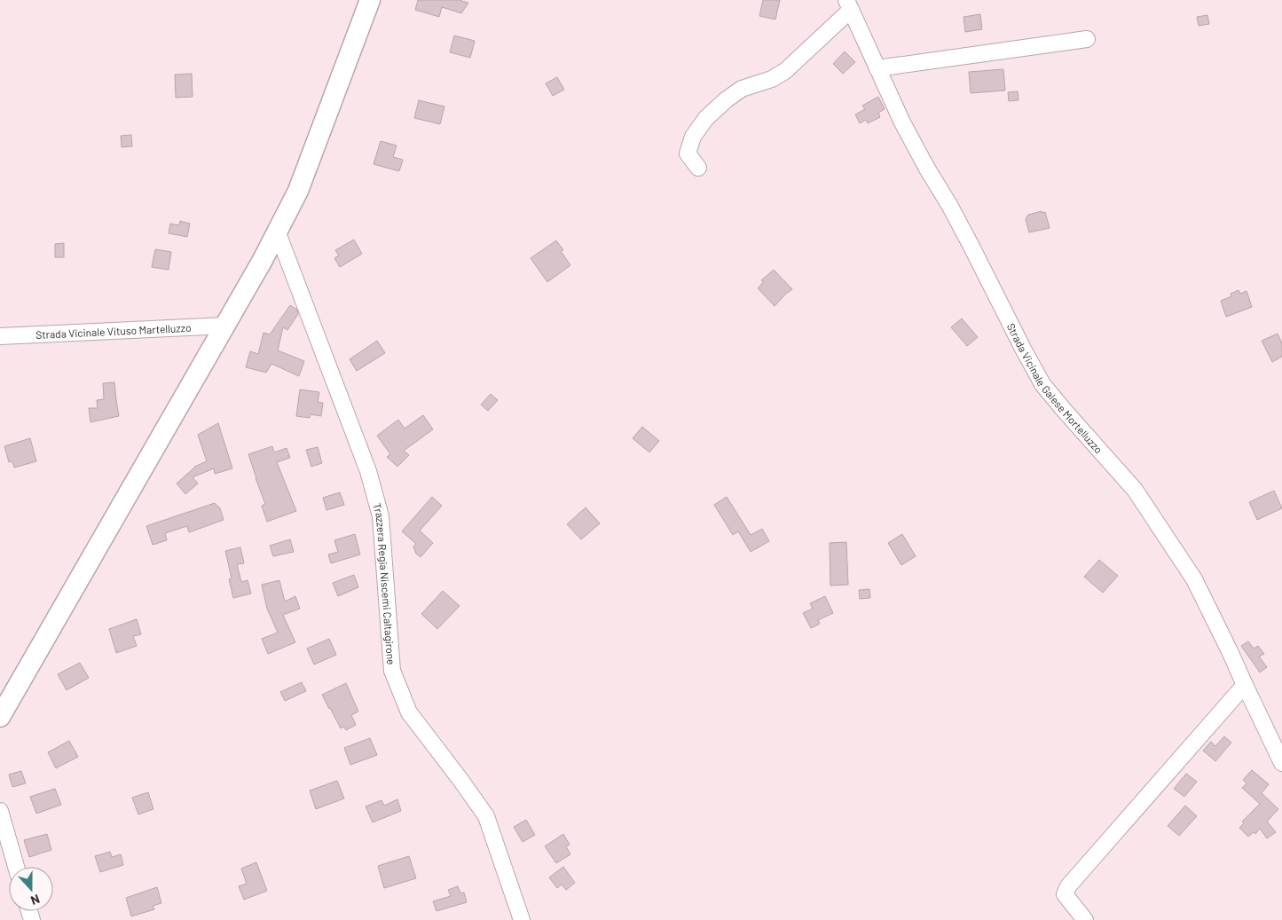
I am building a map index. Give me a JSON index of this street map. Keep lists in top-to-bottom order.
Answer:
{
  "streets": {
    "street": ["Strada Vicinale Vituso Martelluzzo", "Strada Vicinale Galese Mortelluzzo", "Trazzera Regia Niscemi Caltagirone"]
  },
  "north": "bottom"
}
